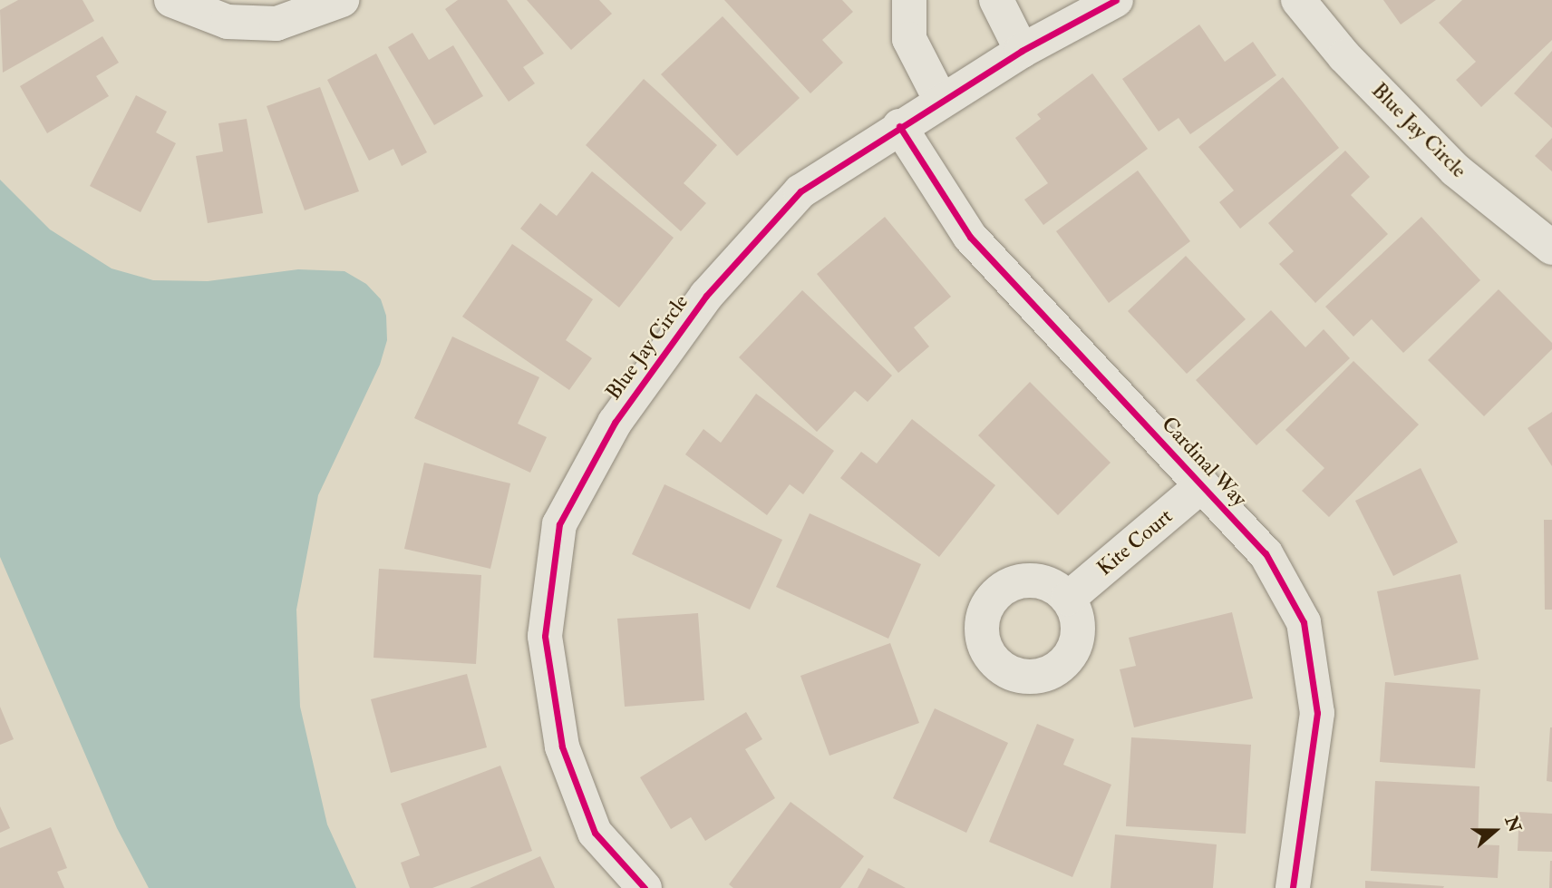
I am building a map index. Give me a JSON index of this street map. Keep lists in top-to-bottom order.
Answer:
{
  "streets": {
    "street": ["Blue Jay Circle", "Cardinal Way", "Kite Court"]
  },
  "crossings": [
    ["Blue Jay Circle", "Cardinal Way"],
    ["Cardinal Way", "Kite Court"]
  ],
  "north": "right"
}
